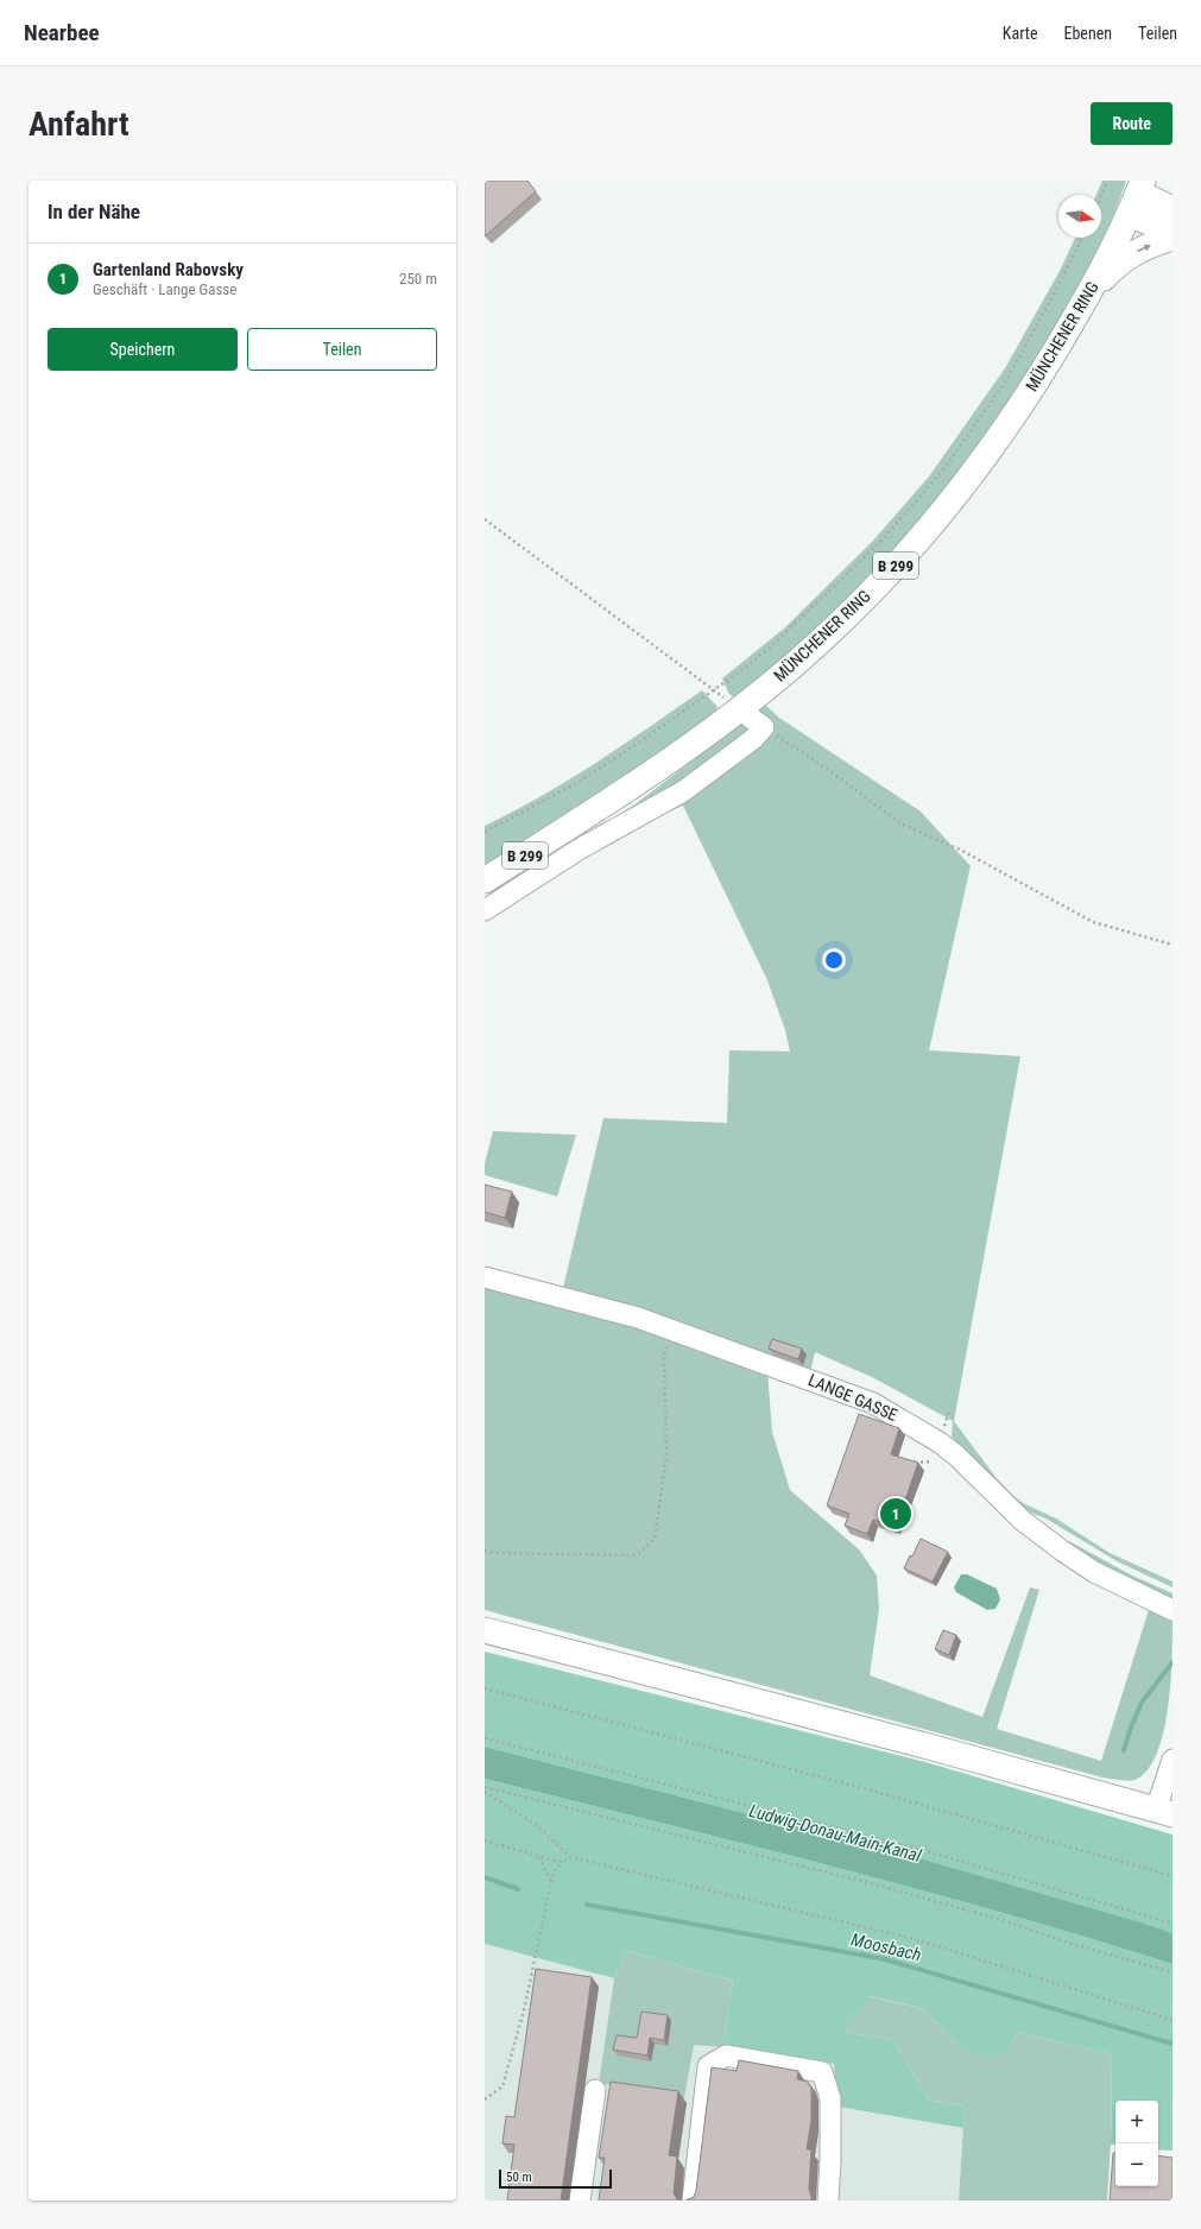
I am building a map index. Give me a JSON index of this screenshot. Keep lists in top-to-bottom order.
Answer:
{
  "streets": {
    "main road": ["MÜNCHENER RING", "B 299"],
    "street": ["LANGE GASSE"]
  },
  "water": ["Ludwig-Donau-Main-Kanal", "Moosbach"],
  "scale_bar": "50 m",
  "north": "right",
  "page": {
    "header": "Nearbee",
    "nav": ["Karte", "Ebenen", "Teilen"],
    "buttons": [
      "Route",
      ["Speichern", "Teilen"]
    ],
    "title": "Anfahrt",
    "heading": "In der Nähe",
    "list": [
      {
        "mark": "1",
        "name": "Gartenland Rabovsky",
        "note": "Geschäft · Lange Gasse",
        "value": "250 m"
      }
    ],
    "pins": "1",
    "map_buttons": ["+", "−"],
    "scale": "50 m"
  }
}
